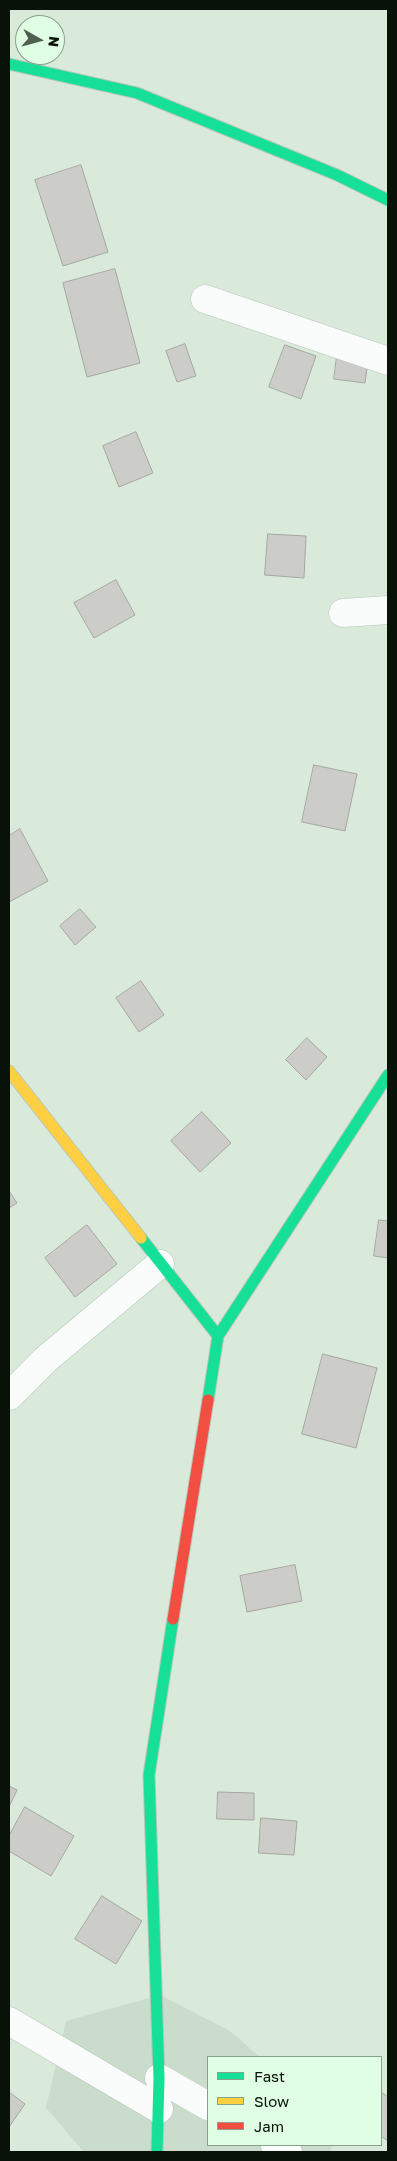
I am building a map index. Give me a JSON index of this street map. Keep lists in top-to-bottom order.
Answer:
{
  "legend": ["Fast", "Slow", "Jam"],
  "north": "right"
}
